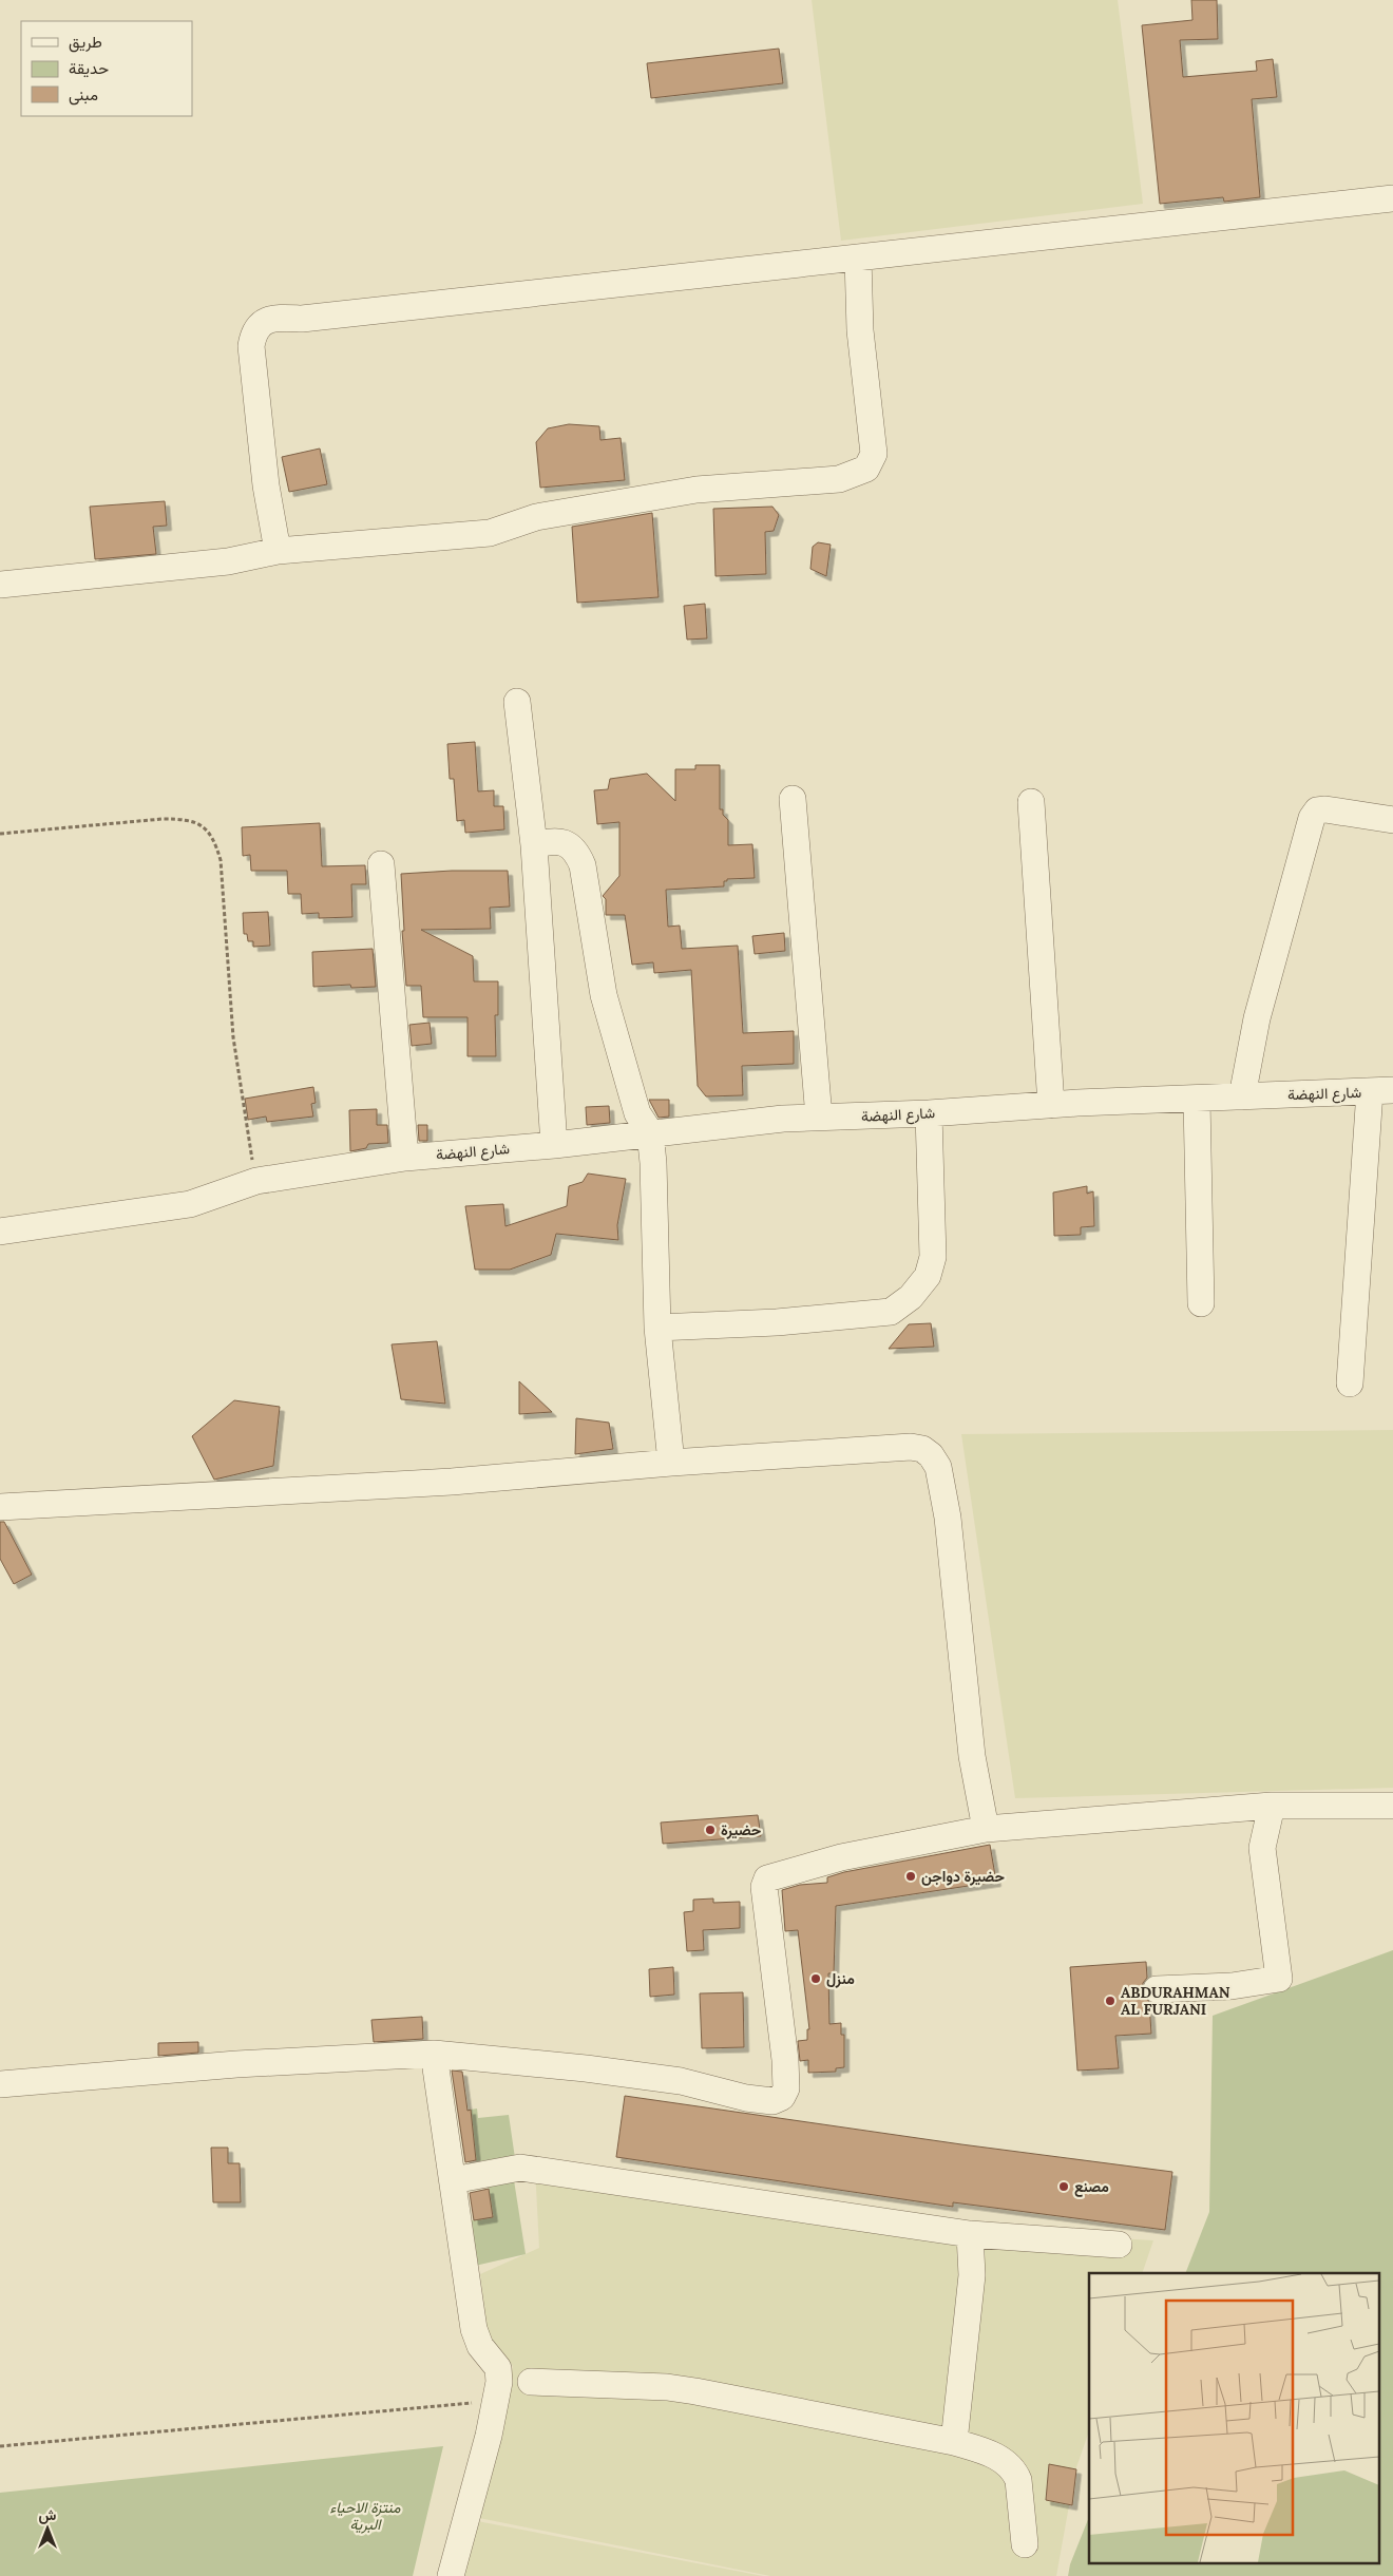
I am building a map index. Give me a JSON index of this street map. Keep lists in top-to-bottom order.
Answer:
{
  "streets": {
    "street": ["شارع النهضة"]
  },
  "parks": ["منتزة الاحياء البرية"],
  "places": [
    "حضيرة",
    "حضيرة دواجن",
    "منزل",
    "ABDURAHMAN AL FURJANI",
    "مصنع"
  ],
  "legend": ["طريق", "حديقة", "مبنى"],
  "north": "top"
}
